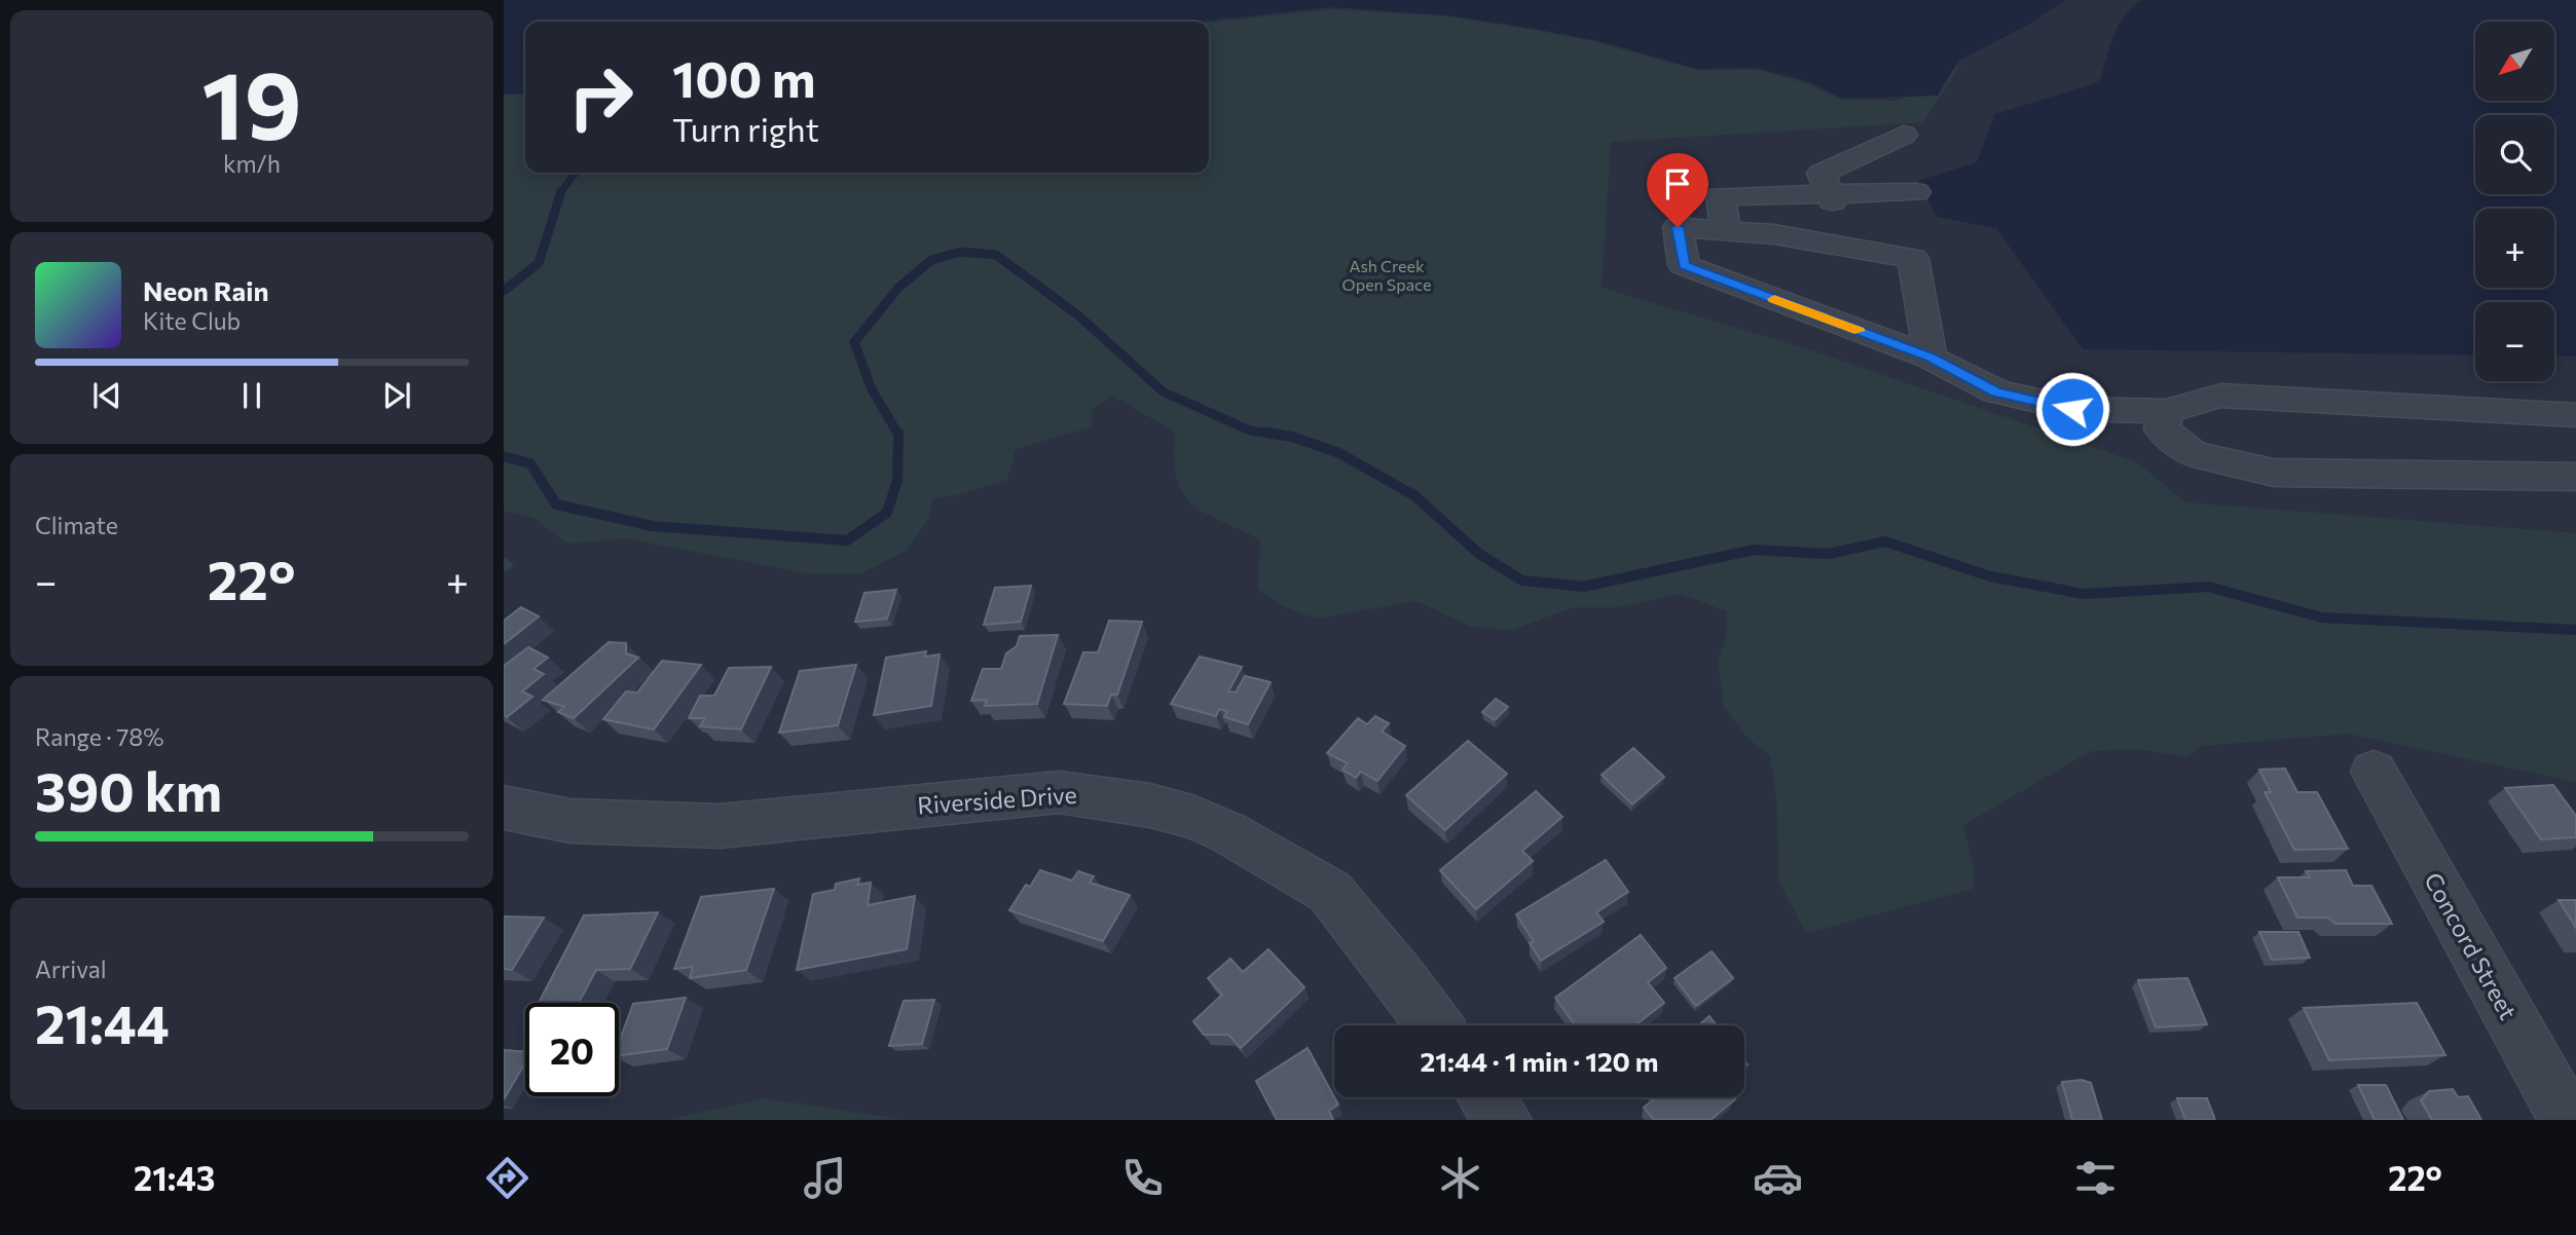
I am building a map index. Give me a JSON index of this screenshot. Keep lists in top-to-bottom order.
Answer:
{
  "streets": {
    "street": ["Riverside Drive", "Concord Street"]
  },
  "parks": ["Ash Creek Open Space"],
  "north": "bottom left",
  "page": {
    "tile": [
      ["19", "km/h"],
      "Climate",
      ["Range · 78%", "390 km"],
      ["Arrival", "21:44"]
    ],
    "map_buttons": ["+", "−"],
    "turn": ["100 m", "Turn right"],
    "song": ["Neon Rain", "Kite Club"],
    "heat": ["−", "22°", "+"],
    "limit": "20",
    "trip": "21:44 · 1 min · 120 m",
    "tabs": ["21:43", "22°"]
  }
}
